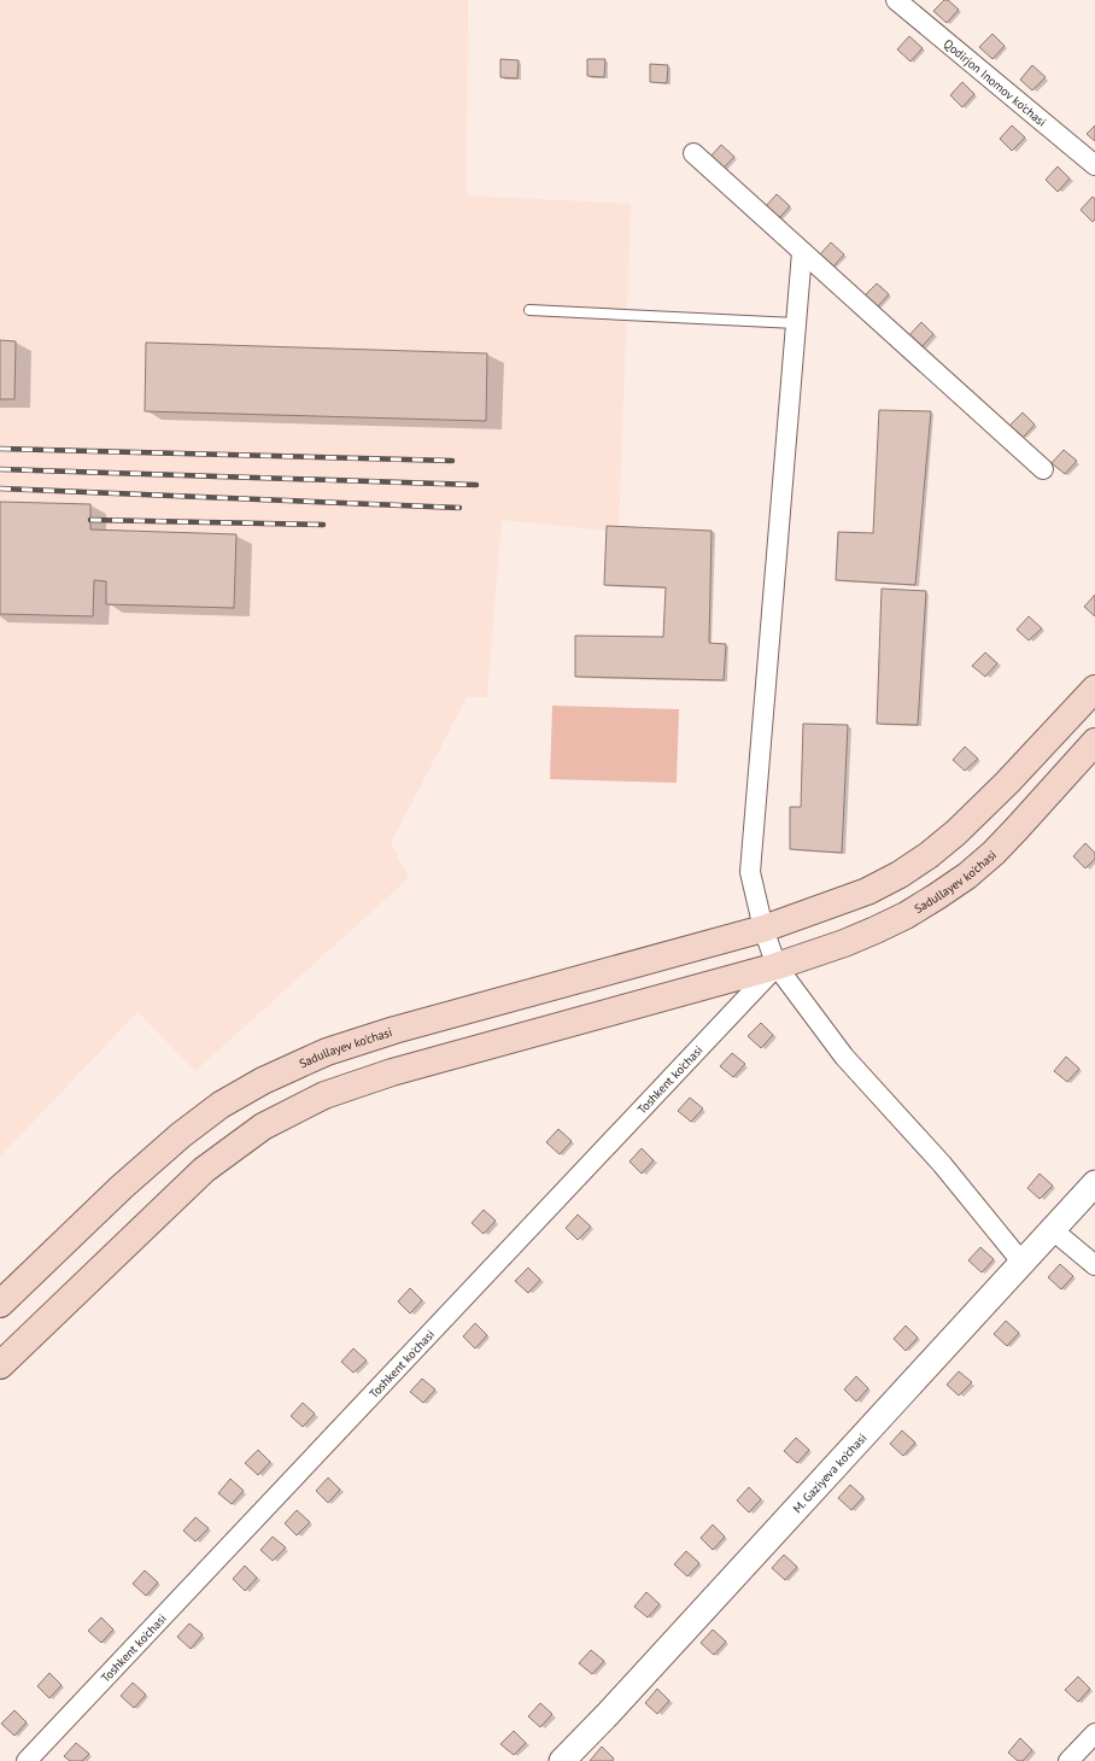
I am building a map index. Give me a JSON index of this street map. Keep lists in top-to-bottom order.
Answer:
{
  "streets": {
    "main road": ["Sadullayev ko'chasi"],
    "street": ["Qodirjon Inomov ko'chasi", "Toshkent ko'chasi", "M. Gaziyeva ko'chasi"]
  },
  "crossings": [
    ["Sadullayev ko'chasi", "Toshkent ko'chasi"]
  ]
}
